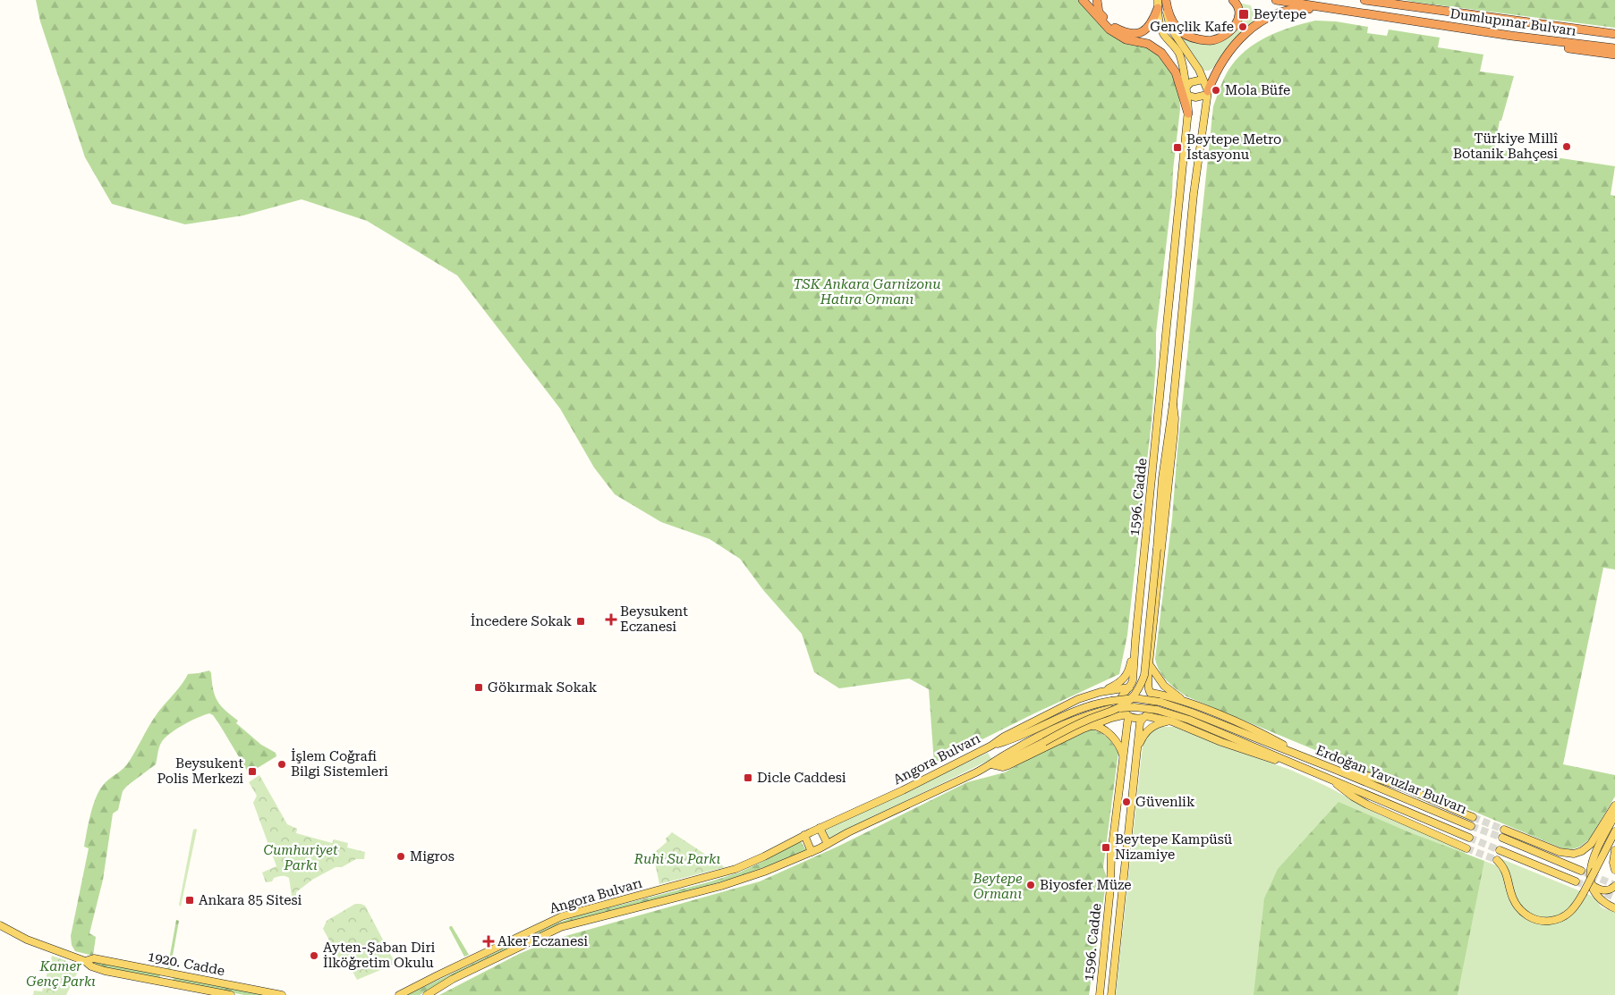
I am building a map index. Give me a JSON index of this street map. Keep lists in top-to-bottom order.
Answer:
{
  "streets": {
    "highway": ["Dumlupınar Bulvarı"],
    "main road": [
      "1596. Cadde",
      "Angora Bulvarı",
      "Erdoğan Yavuzlar Bulvarı",
      "1920. Cadde"
    ]
  },
  "crossings": [
    ["1596. Cadde", "Angora Bulvarı"],
    ["1596. Cadde", "Erdoğan Yavuzlar Bulvarı"],
    ["Angora Bulvarı", "Erdoğan Yavuzlar Bulvarı"]
  ],
  "parks": [
    "TSK Ankara Garnizonu Hatıra Ormanı",
    "Cumhuriyet Parkı",
    "Ruhi Su Parkı",
    "Beytepe Ormanı",
    "Kamer Genç Parkı"
  ],
  "places": {
    "transit": [
      "Beytepe",
      "Beytepe Metro İstasyonu",
      "İncedere Sokak",
      "Gökırmak Sokak",
      "Beysukent Polis Merkezi",
      "Dicle Caddesi",
      "Beytepe Kampüsü Nizamiye",
      "Ankara 85 Sitesi"
    ],
    "other": [
      "Gençlik Kafe",
      "Mola Büfe",
      "Türkiye Millî Botanik Bahçesi",
      "İşlem Coğrafi Bilgi Sistemleri",
      "Güvenlik",
      "Migros",
      "Biyosfer Müze",
      "Ayten-Şaban Diri İlköğretim Okulu"
    ],
    "health": ["Beysukent Eczanesi", "Aker Eczanesi"]
  }
}
